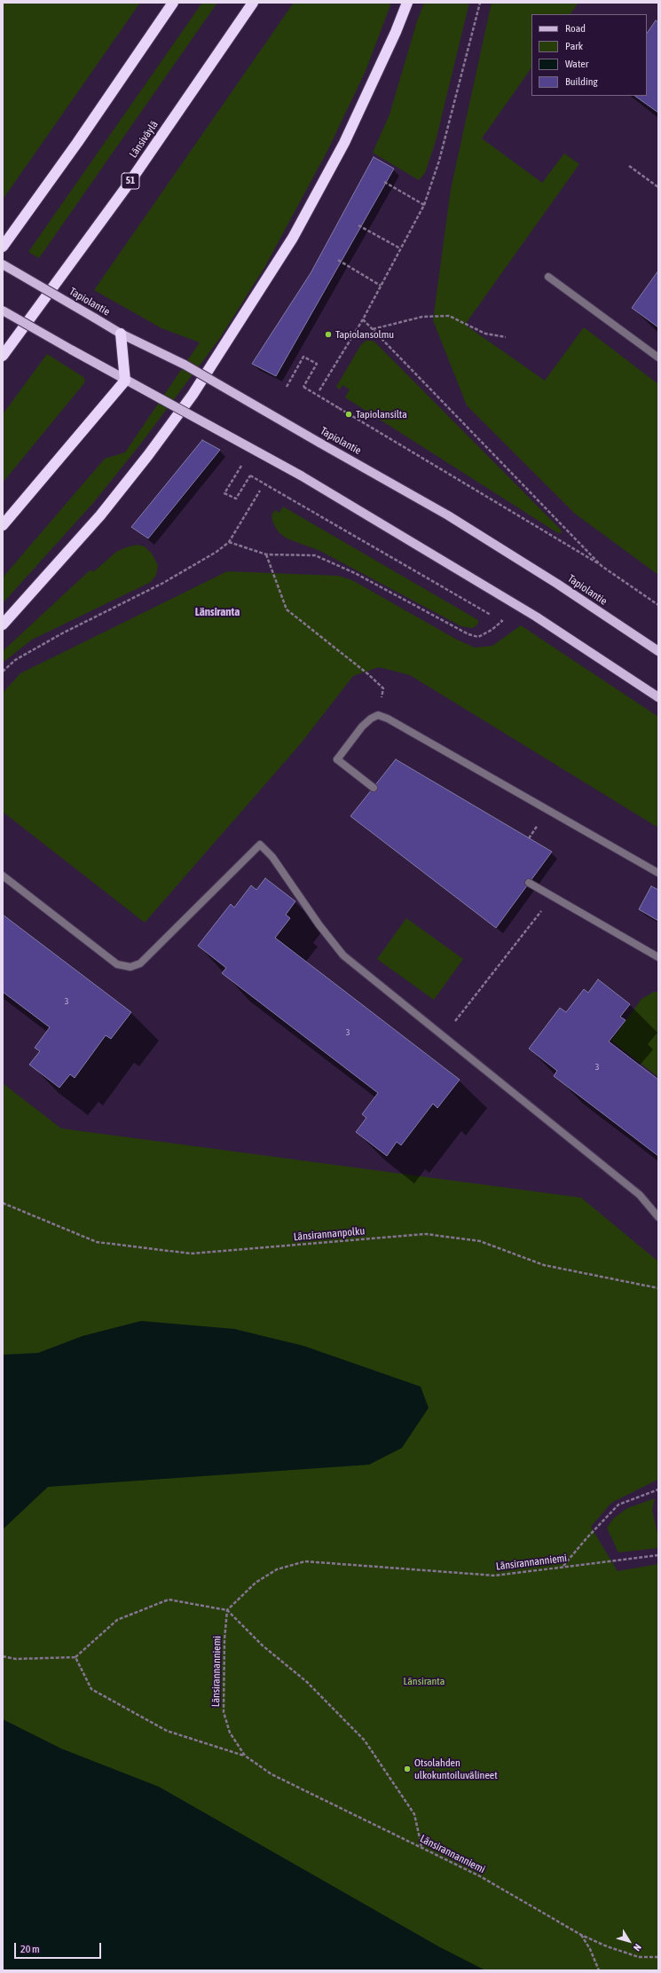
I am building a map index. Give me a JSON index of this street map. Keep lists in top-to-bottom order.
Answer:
{
  "streets": {
    "highway": ["Länsiväylä", "51"],
    "main road": ["Tapiolantie"],
    "path": ["Länsirannanpolku", "Länsirannanniemi"]
  },
  "districts": ["Länsiranta"],
  "parks": ["Länsiranta"],
  "places": ["Tapiolansolmu", "Tapiolansilta", "Otsolahden ulkokuntoiluvälineet"],
  "house_numbers": ["3", "3", "3"],
  "legend": [
    "Road",
    "Park",
    "Water",
    "Building"
  ],
  "scale_bar": "20 m",
  "north": "bottom right"
}
